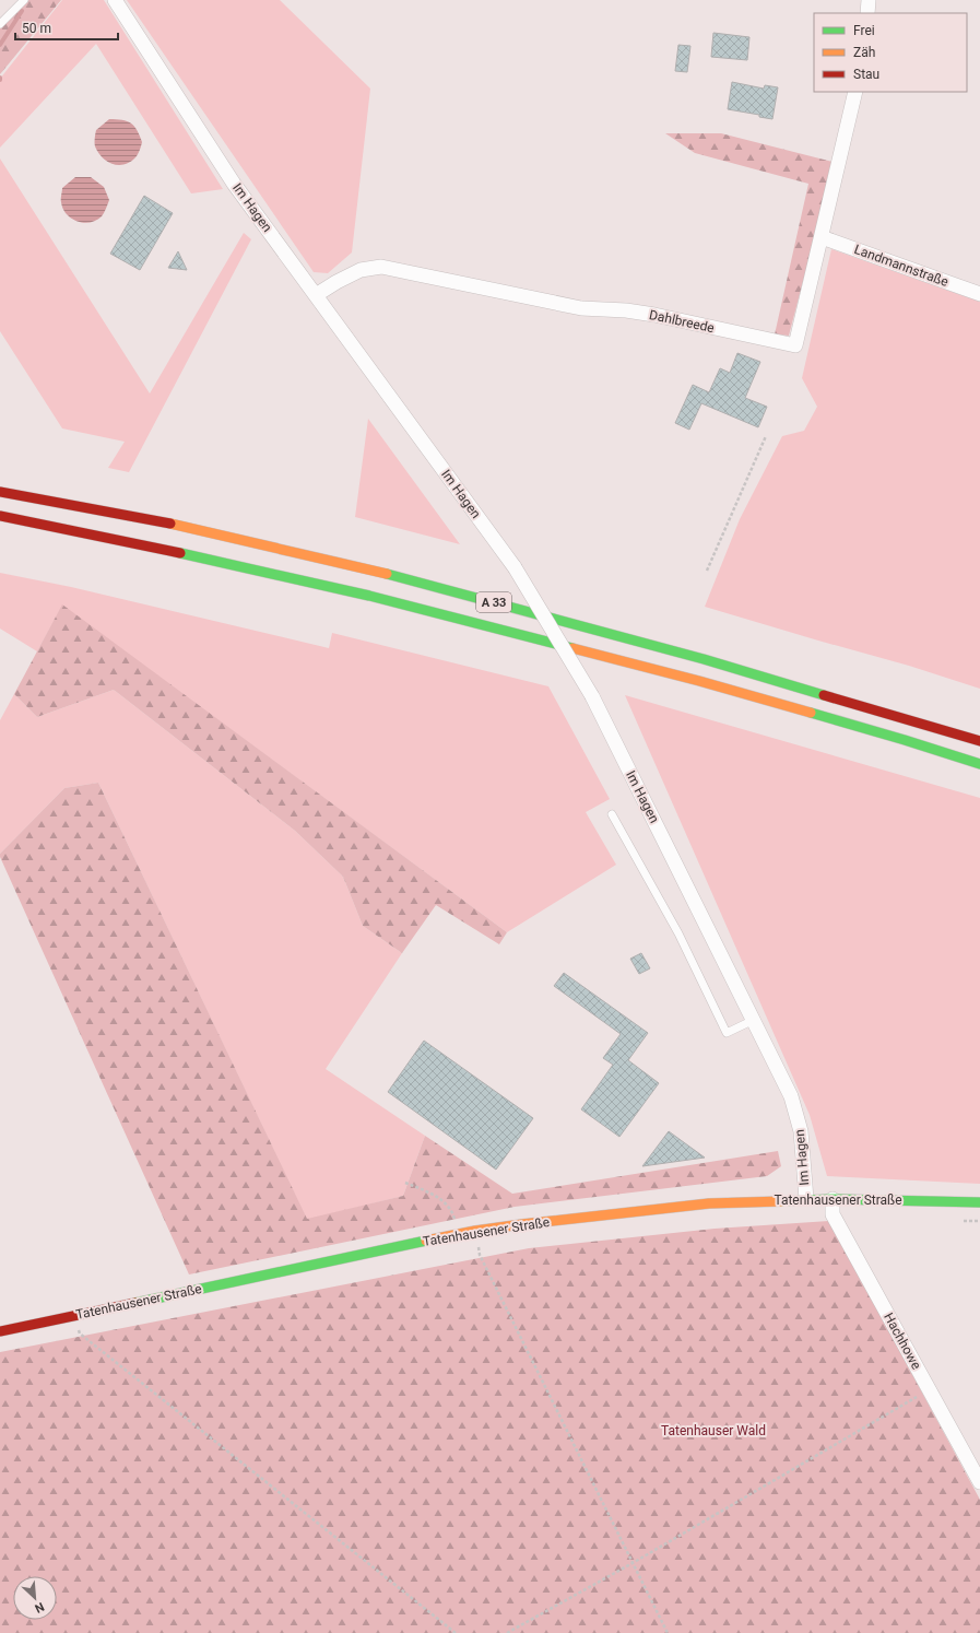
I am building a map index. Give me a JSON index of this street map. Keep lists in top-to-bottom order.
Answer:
{
  "streets": {
    "main road": ["A 33", "Tatenhausener Straße"],
    "street": [
      "Im Hagen",
      "Landmannstraße",
      "Dahlbreede",
      "Hachhowe"
    ]
  },
  "crossings": [
    ["Im Hagen", "Dahlbreede"],
    ["Im Hagen", "Tatenhausener Straße"],
    ["Landmannstraße", "Dahlbreede"],
    ["Tatenhausener Straße", "Hachhowe"]
  ],
  "parks": ["Tatenhauser Wald"],
  "legend": ["Frei", "Zäh", "Stau"],
  "scale_bar": "50 m",
  "north": "bottom right"
}
